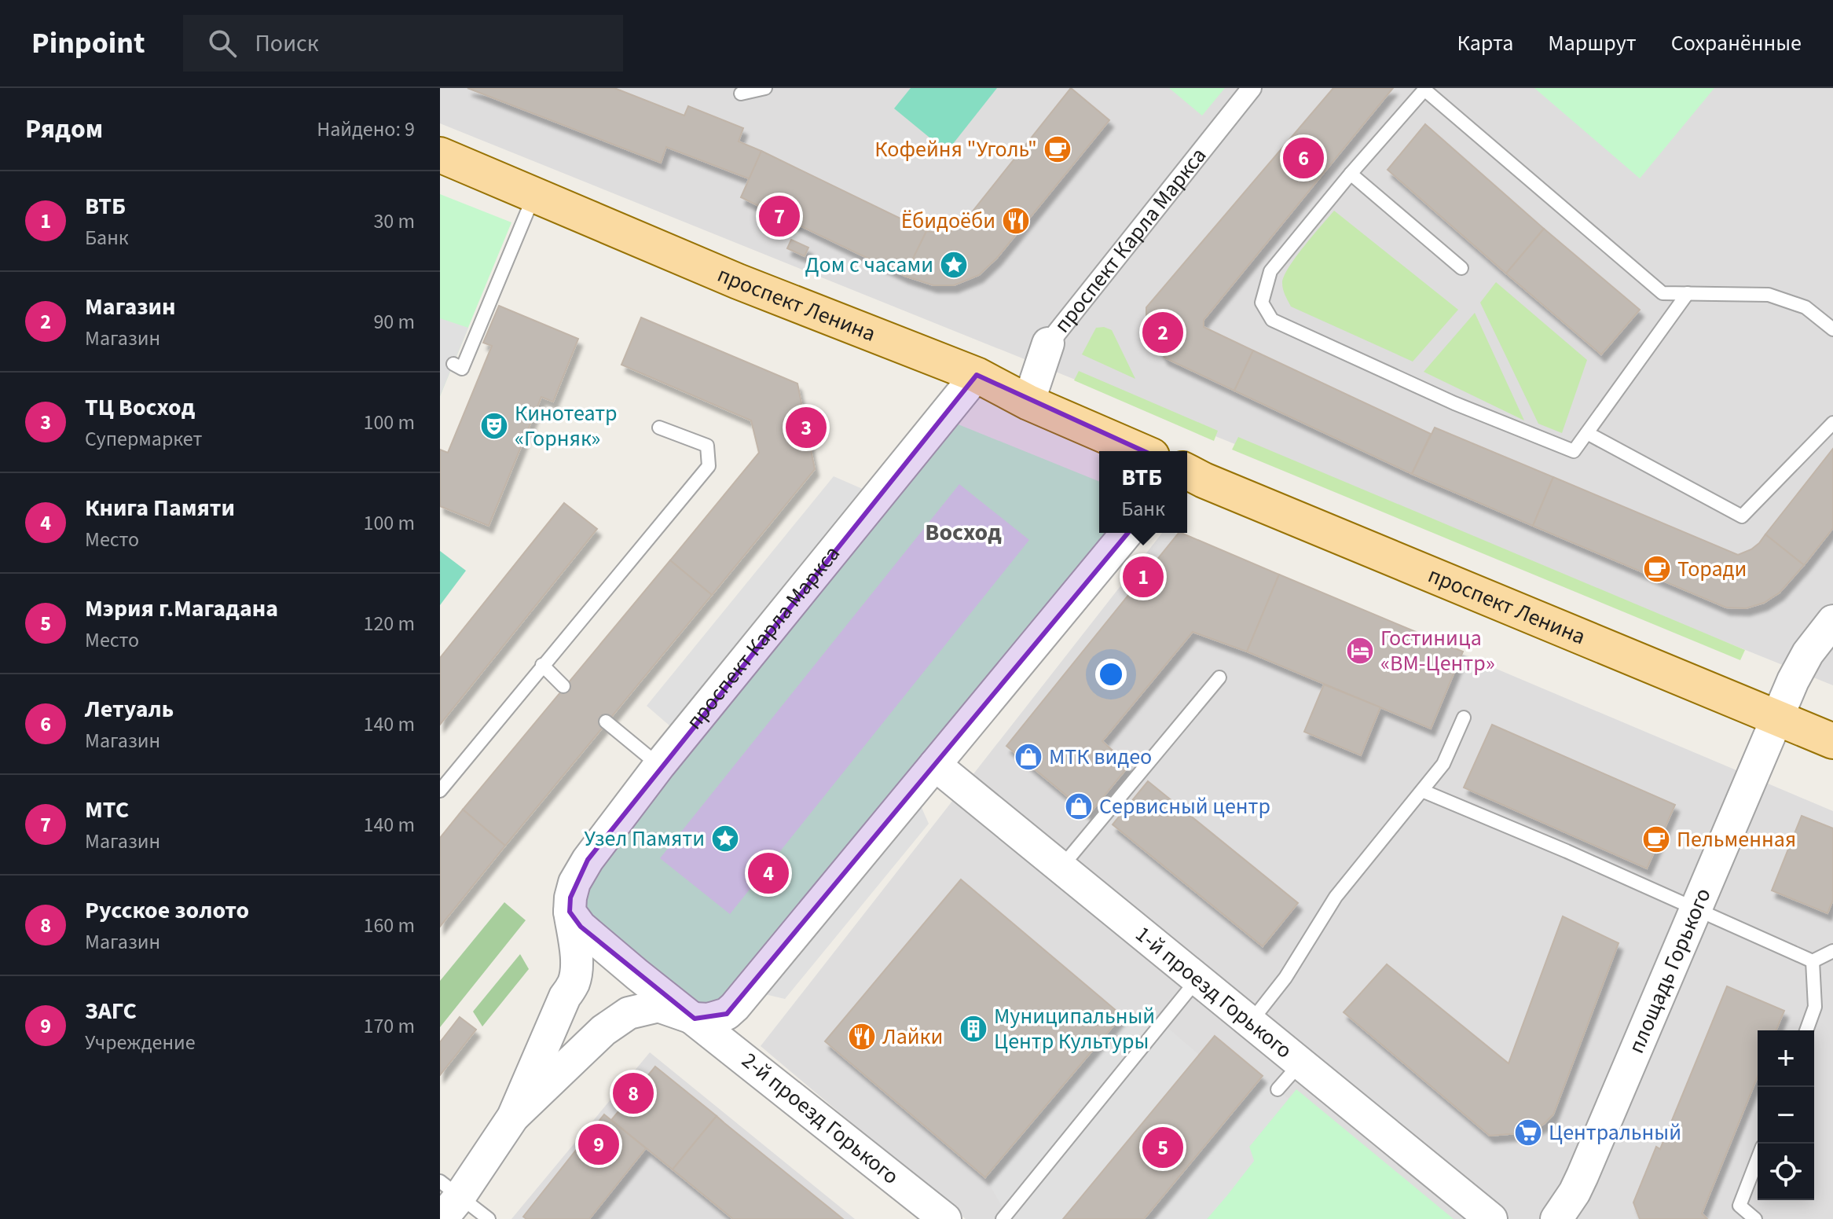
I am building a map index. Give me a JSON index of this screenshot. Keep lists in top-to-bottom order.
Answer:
{
  "streets": {
    "main road": ["проспект Ленина"],
    "street": [
      "проспект Карла Маркса",
      "площадь Горького",
      "1-й проезд Горького",
      "2-й проезд Горького"
    ]
  },
  "crossings": [
    ["проспект Карла Маркса", "проспект Ленина"],
    ["проспект Карла Маркса", "1-й проезд Горького"],
    ["проспект Карла Маркса", "2-й проезд Горького"],
    ["проспект Ленина", "площадь Горького"]
  ],
  "districts": ["Восход"],
  "places": {
    "cafe": ["Кофейня \"Уголь\"", "Торади", "Пельменная"],
    "restaurant": ["Ёбидоёби", "Лайки"],
    "place": ["Дом с часами", "Узел Памяти"],
    "theatre": ["Кинотеатр «Горняк»"],
    "hotel": ["Гостиница «ВМ-Центр»"],
    "shop": ["МТК видео", "Сервисный центр"],
    "building": ["Муниципальный Центр Культуры"],
    "supermarket": ["Центральный"]
  },
  "page": {
    "header": "Pinpoint",
    "search": "Поиск",
    "nav": ["Карта", "Маршрут", "Сохранённые"],
    "heading": ["Рядом", "Найдено: 9"],
    "pins": [
      "6",
      "7",
      "2",
      "3",
      "1",
      "4",
      "8",
      "9",
      "5"
    ],
    "list": [
      {
        "mark": "1",
        "name": "ВТБ",
        "note": "Банк",
        "value": "30 m"
      },
      {
        "mark": "2",
        "name": "Магазин",
        "note": "Магазин",
        "value": "90 m"
      },
      {
        "mark": "3",
        "name": "ТЦ Восход",
        "note": "Супермаркет",
        "value": "100 m"
      },
      {
        "mark": "4",
        "name": "Книга Памяти",
        "note": "Место",
        "value": "100 m"
      },
      {
        "mark": "5",
        "name": "Мэрия г.Магадана",
        "note": "Место",
        "value": "120 m"
      },
      {
        "mark": "6",
        "name": "Летуаль",
        "note": "Магазин",
        "value": "140 m"
      },
      {
        "mark": "7",
        "name": "МТС",
        "note": "Магазин",
        "value": "140 m"
      },
      {
        "mark": "8",
        "name": "Русское золото",
        "note": "Магазин",
        "value": "160 m"
      },
      {
        "mark": "9",
        "name": "ЗАГС",
        "note": "Учреждение",
        "value": "170 m"
      }
    ],
    "popup": ["ВТБ", "Банк"],
    "map_buttons": ["+", "−"]
  }
}
